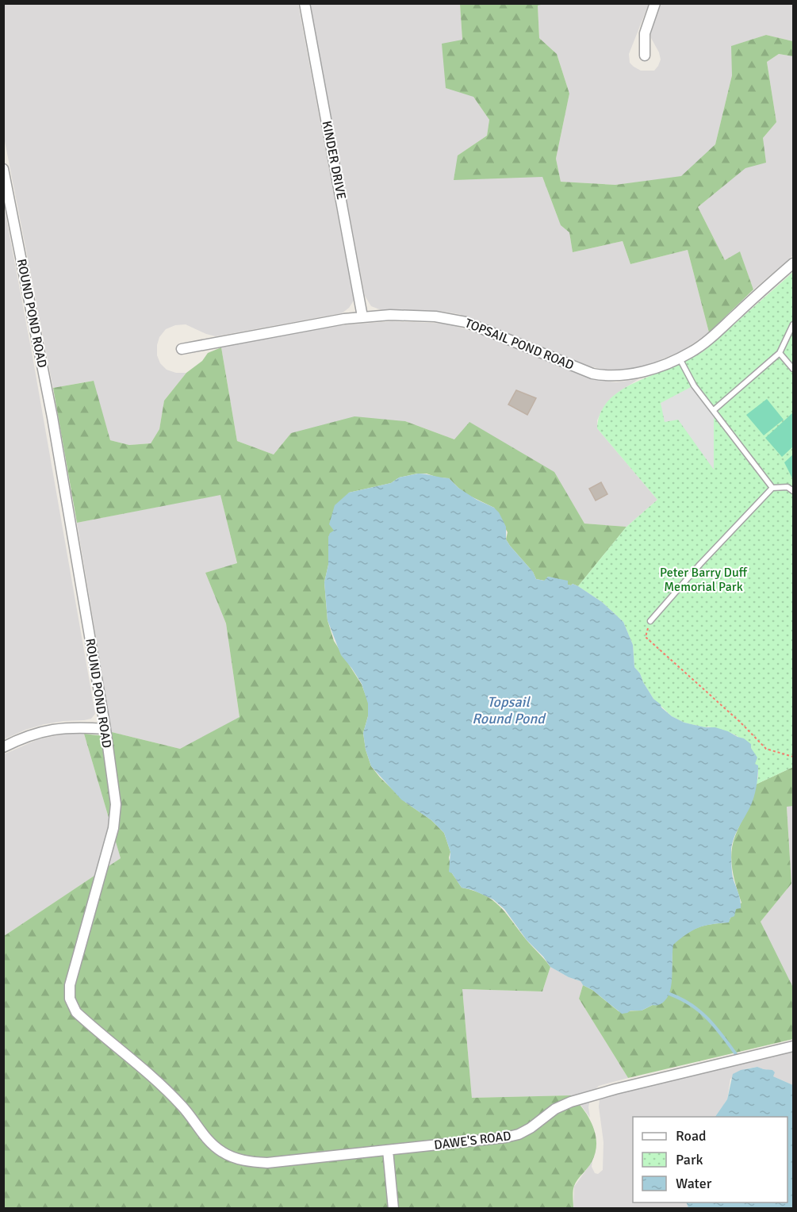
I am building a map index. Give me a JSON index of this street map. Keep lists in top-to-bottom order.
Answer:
{
  "streets": {
    "street": [
      "KINDER DRIVE",
      "ROUND POND ROAD",
      "TOPSAIL POND ROAD",
      "DAWE'S ROAD"
    ]
  },
  "crossings": [
    ["KINDER DRIVE", "TOPSAIL POND ROAD"],
    ["ROUND POND ROAD", "DAWE'S ROAD"]
  ],
  "water": ["Topsail Round Pond"],
  "parks": ["Peter Barry Duff Memorial Park"],
  "legend": ["Road", "Park", "Water"]
}
